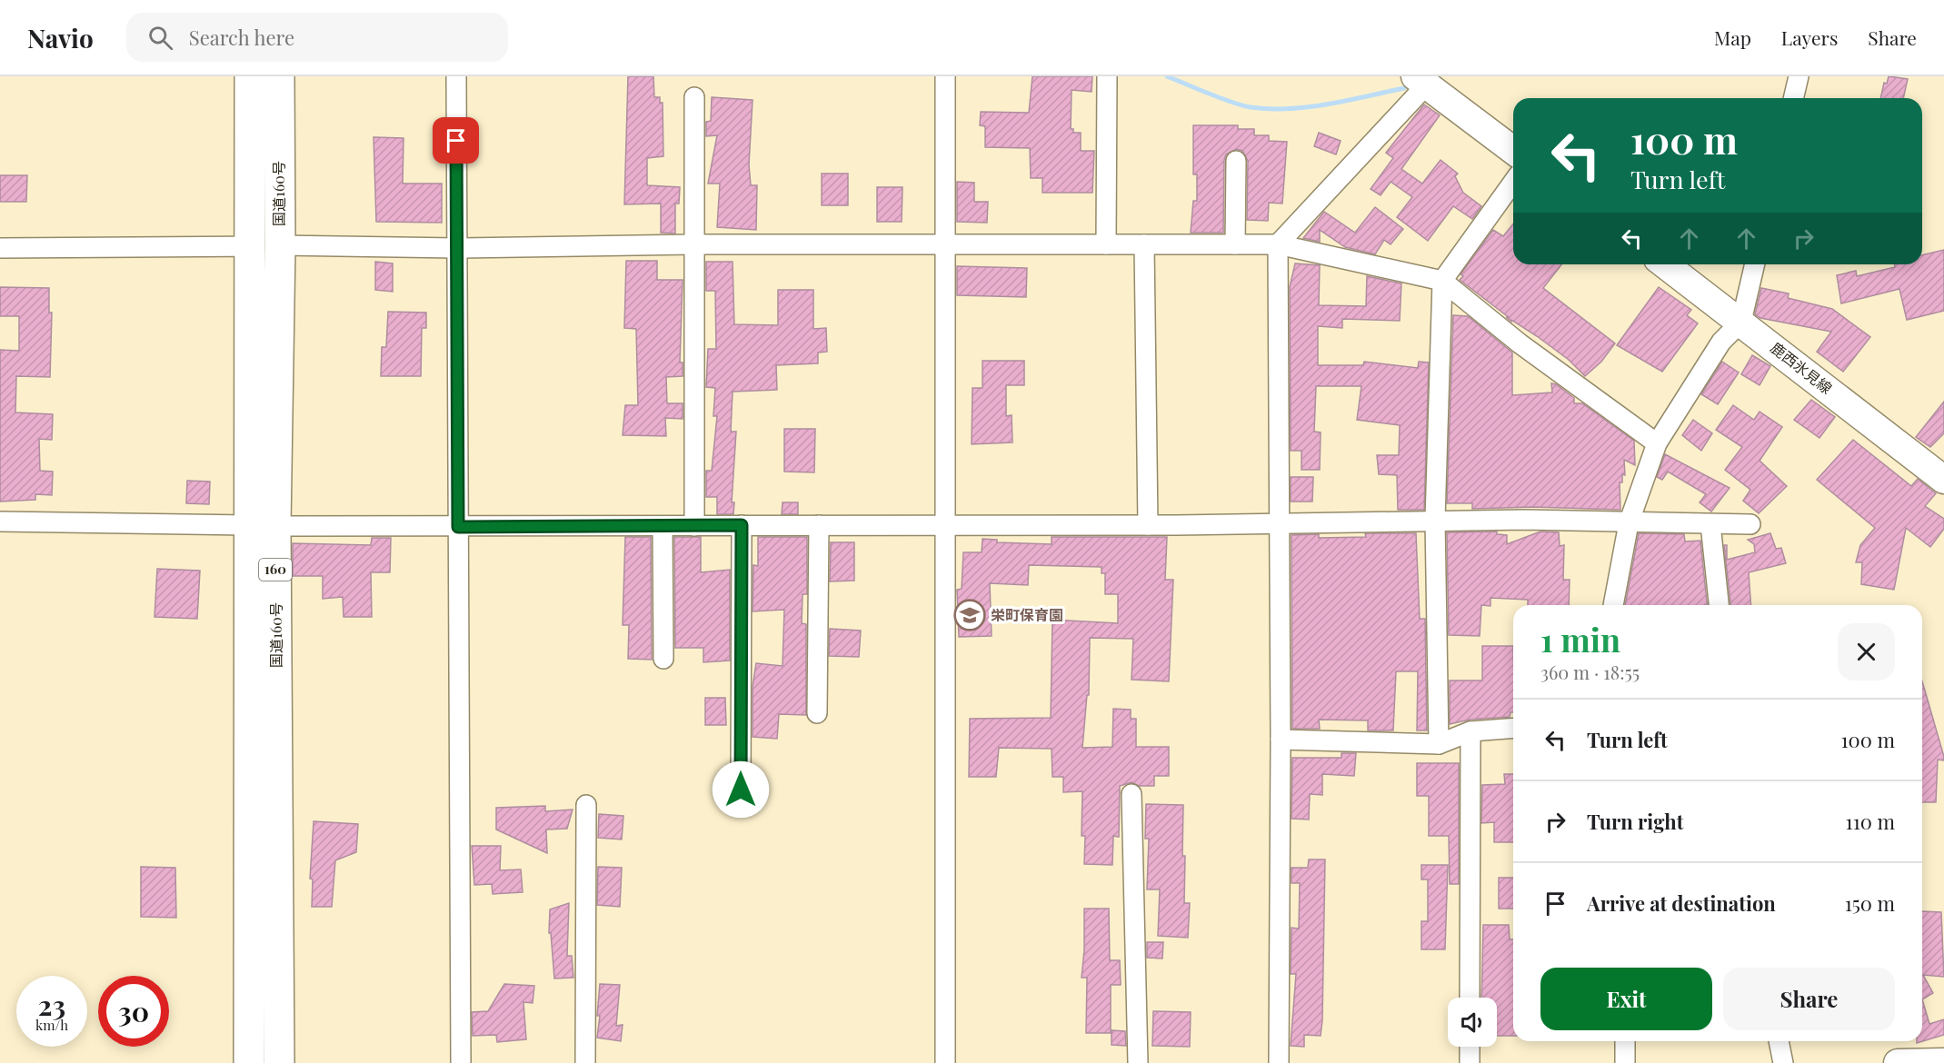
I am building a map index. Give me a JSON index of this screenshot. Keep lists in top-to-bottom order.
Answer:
{
  "streets": {
    "highway": ["国道160号", "160"],
    "main road": ["鹿西氷見線"]
  },
  "places": {
    "school or university": ["栄町保育園"]
  },
  "page": {
    "header": "Navio",
    "search": "Search here",
    "nav": ["Map", "Layers", "Share"],
    "turn": ["100 m", "Turn left"],
    "heading": ["1 min", "360 m · 18:55"],
    "list": [
      {
        "name": "Turn left",
        "value": "100 m"
      },
      {
        "name": "Turn right",
        "value": "110 m"
      },
      {
        "name": "Arrive at destination",
        "value": "150 m"
      }
    ],
    "buttons": ["Exit", "Share"],
    "speed": "23 km/h",
    "limit": "30"
  }
}
